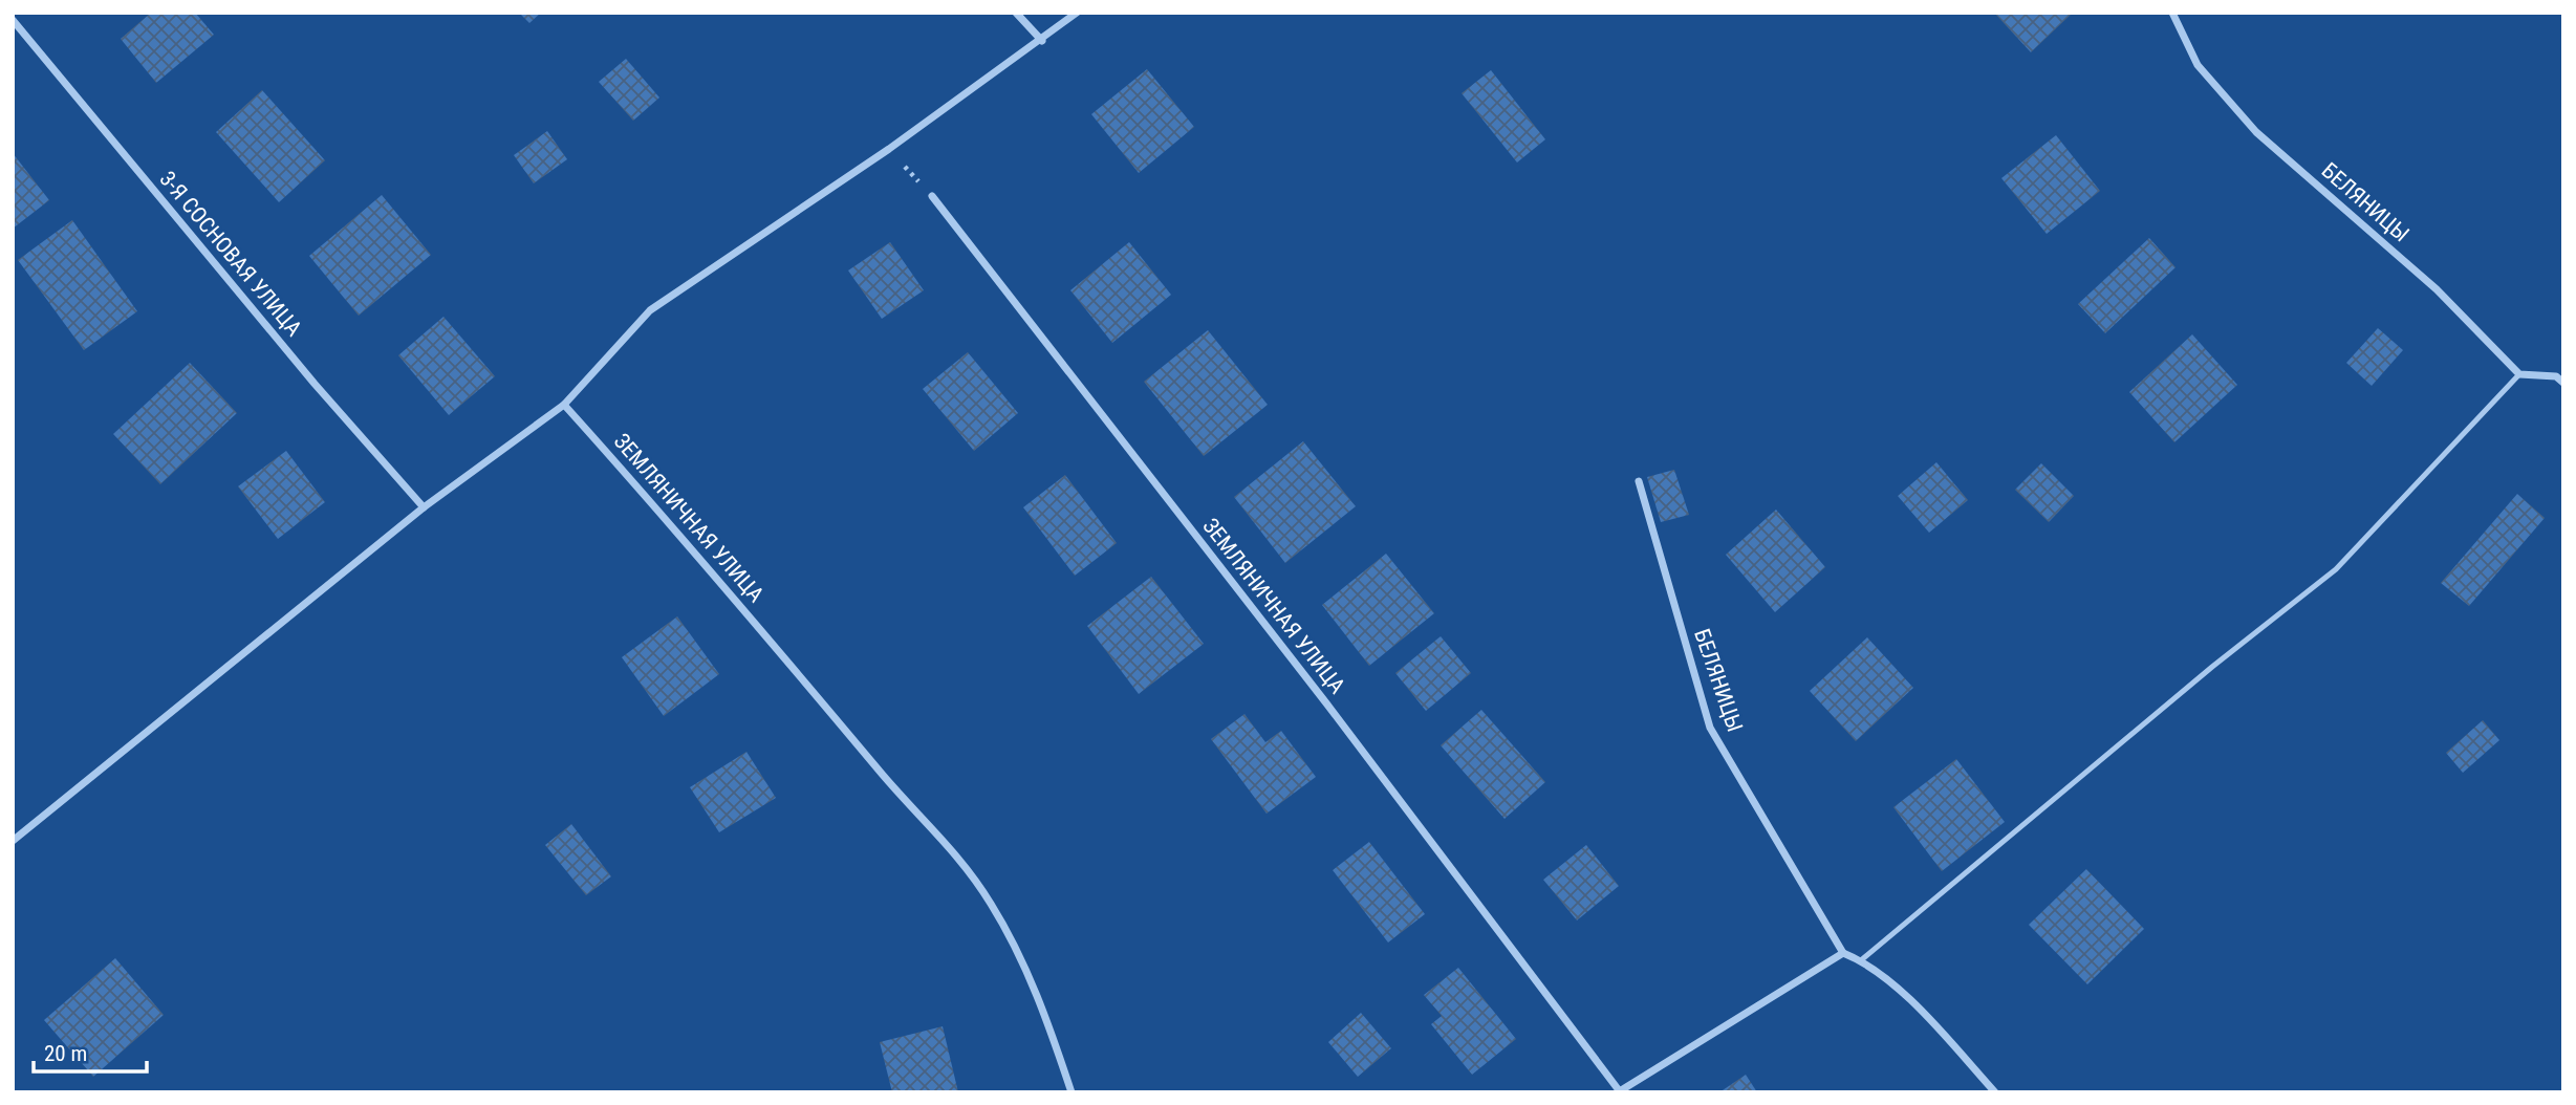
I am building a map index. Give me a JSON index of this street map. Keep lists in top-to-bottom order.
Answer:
{
  "streets": {
    "street": ["БЕЛЯНИЦЫ", "3-Я СОСНОВАЯ УЛИЦА", "ЗЕМЛЯНИЧНАЯ УЛИЦА"]
  },
  "scale_bar": "20 m"
}
